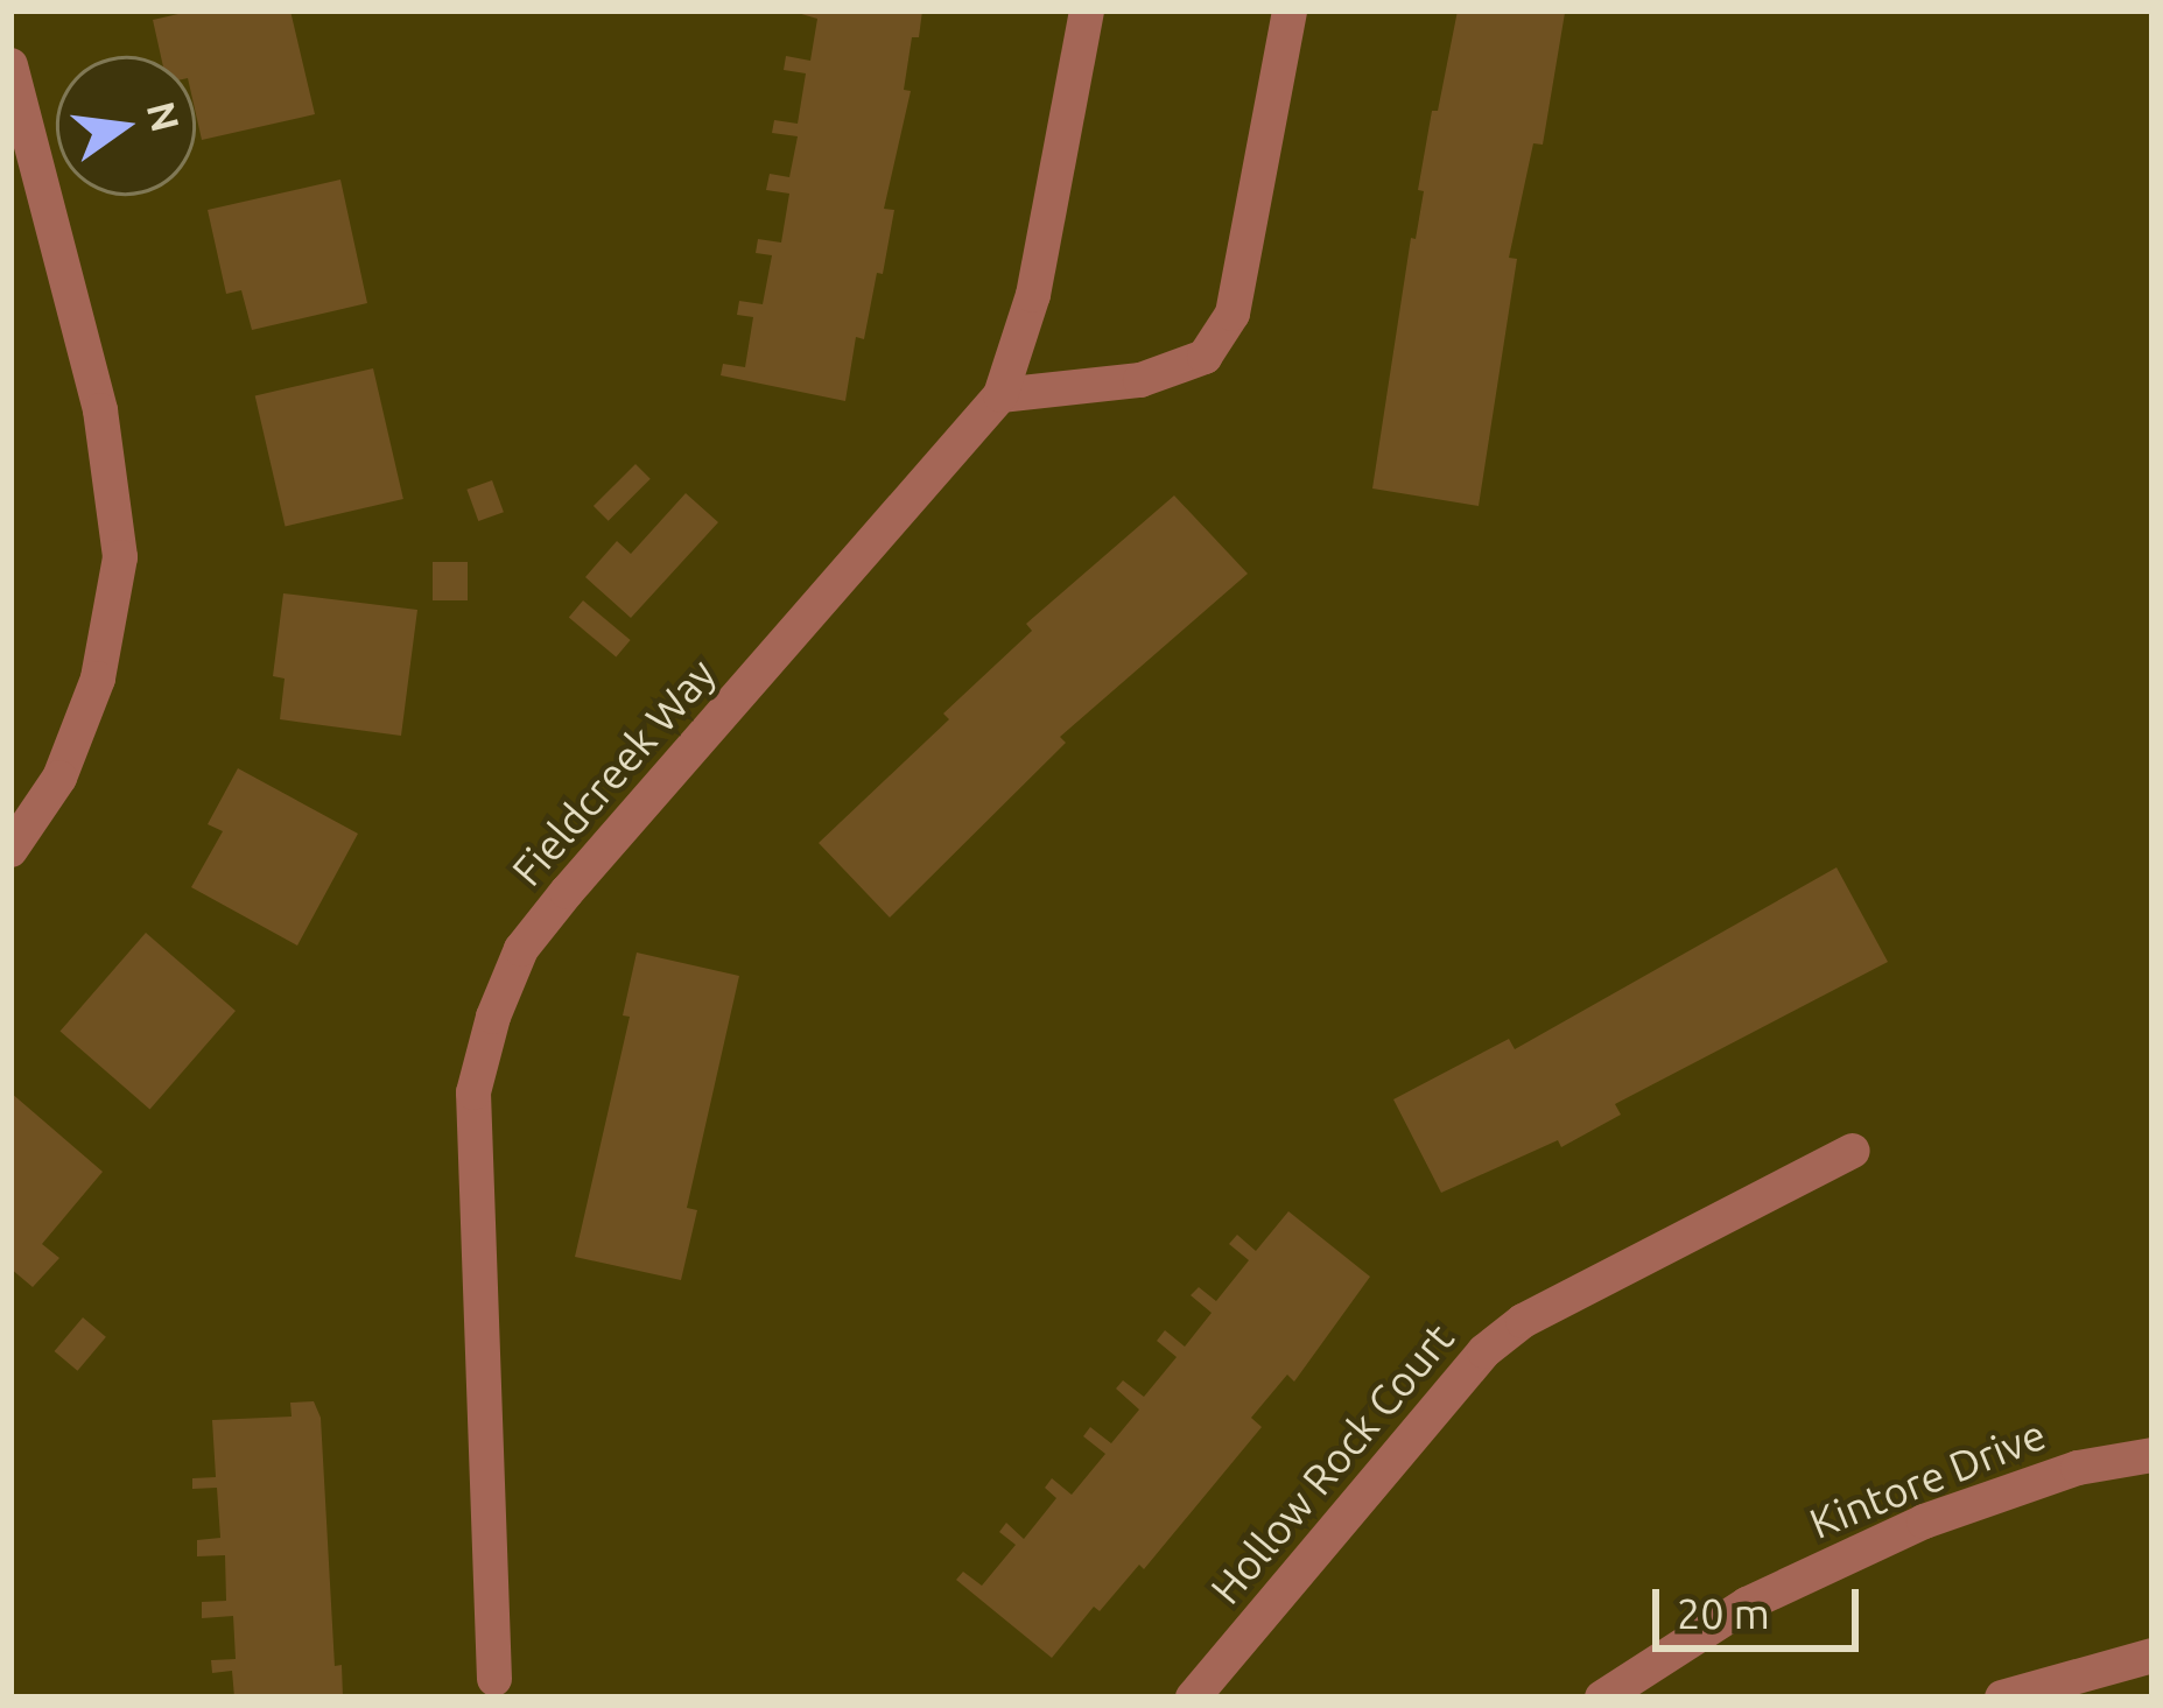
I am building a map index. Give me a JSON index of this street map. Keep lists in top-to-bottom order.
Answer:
{
  "streets": {
    "street": ["Fieldcreek Way", "Hollow Rock Court", "Kintore Drive"]
  },
  "scale_bar": "20 m",
  "north": "right"
}
